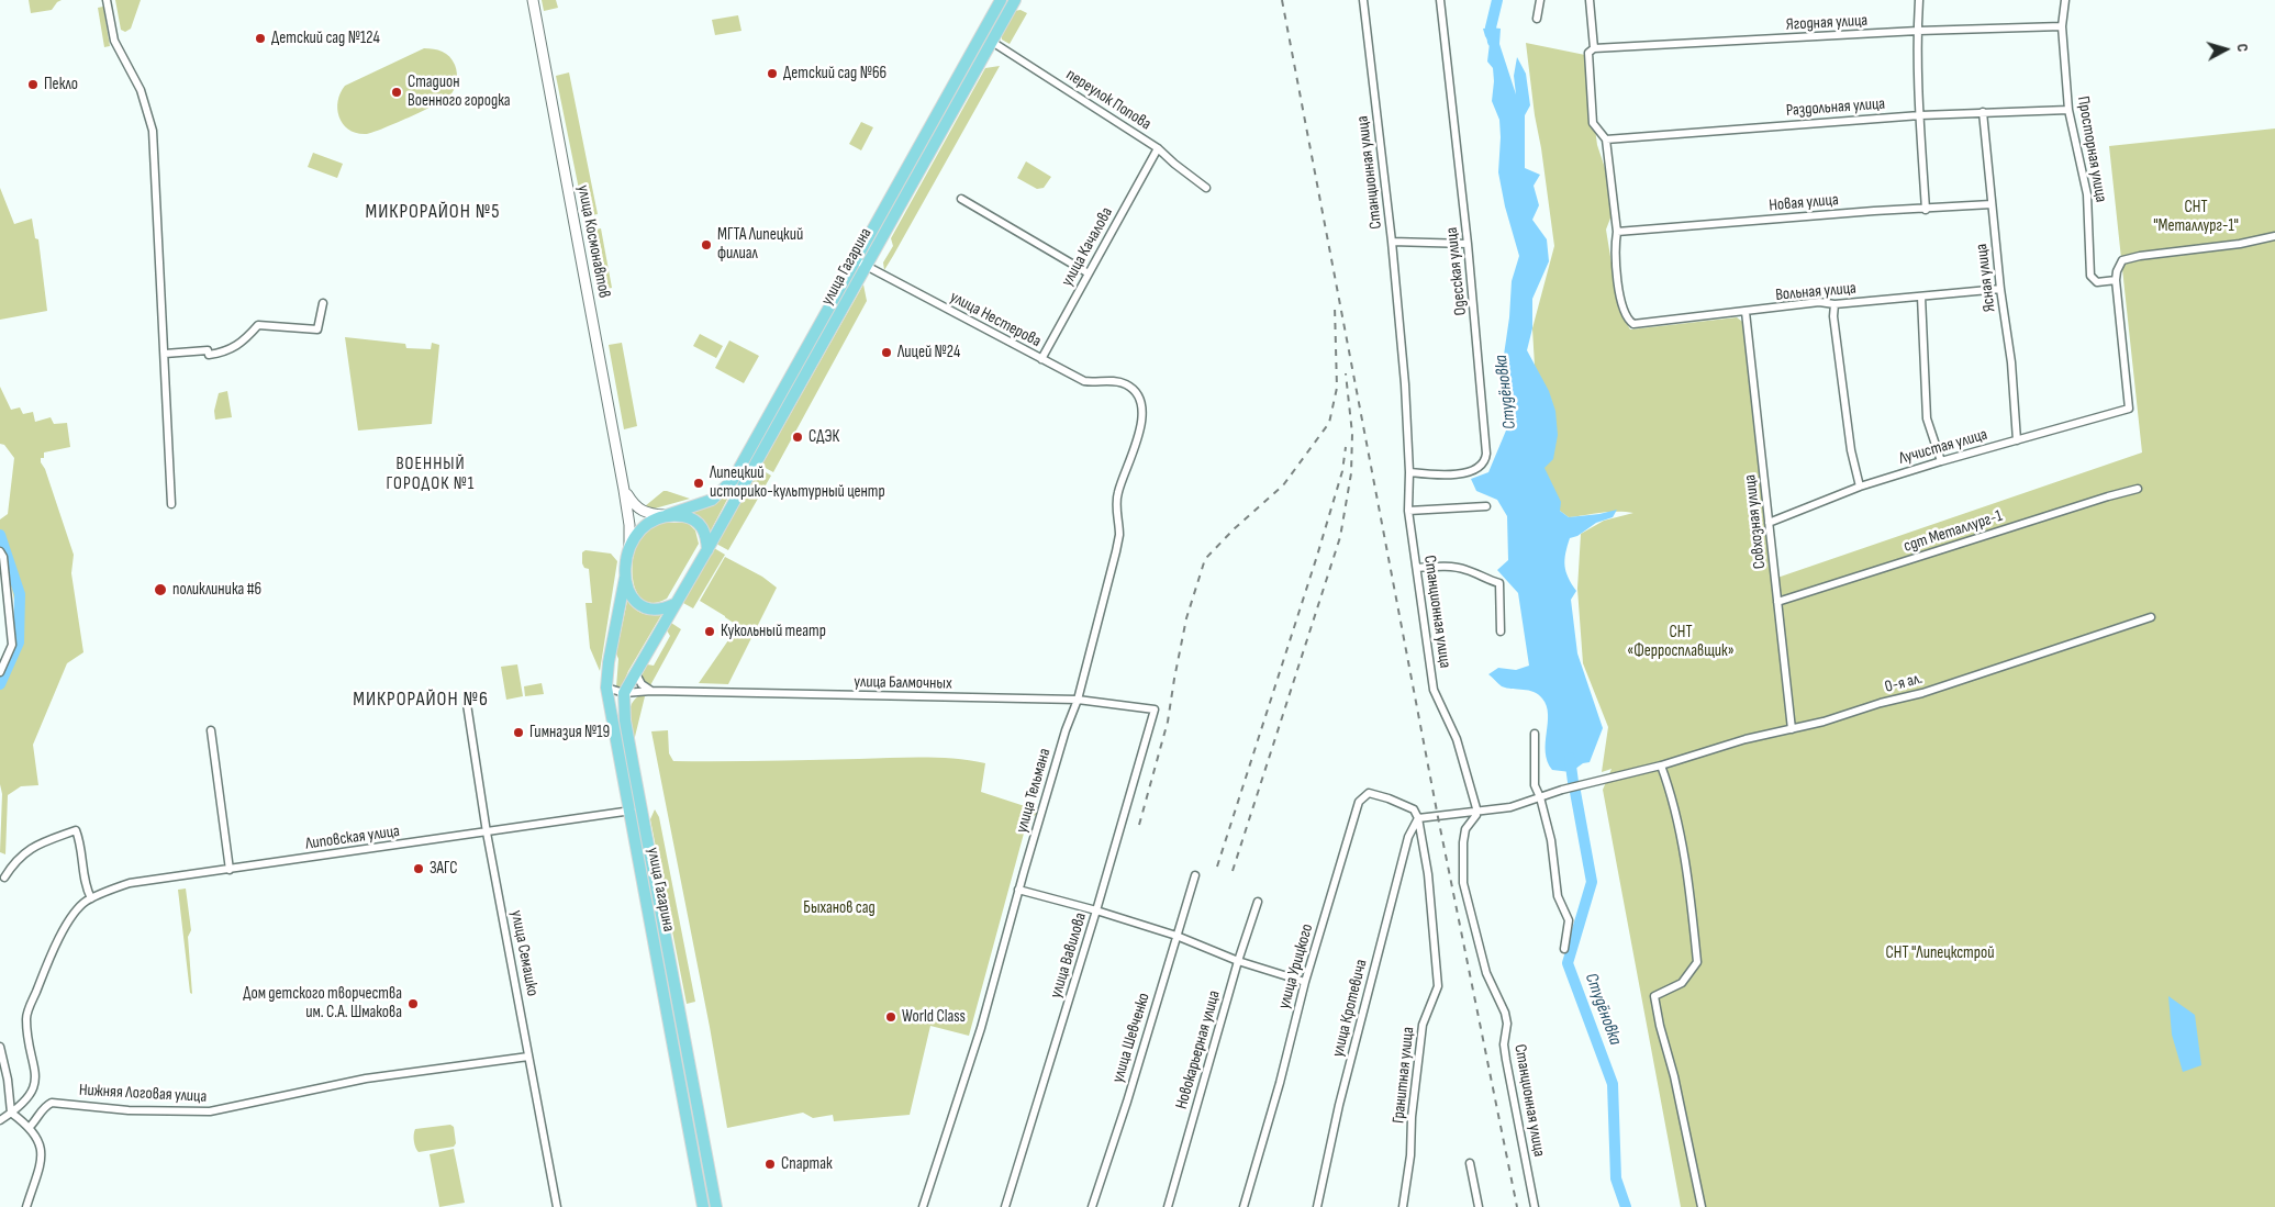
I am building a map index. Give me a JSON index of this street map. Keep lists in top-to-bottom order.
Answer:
{
  "streets": {
    "main road": ["улица Космонавтов", "улица Гагарина"],
    "street": [
      "Ягодная улица",
      "переулок Попова",
      "Раздольная улица",
      "Просторная улица",
      "Станционная улица",
      "Новая улица",
      "улица Качалова",
      "Одесская улица",
      "Ясная улица",
      "Вольная улица",
      "улица Нестерова",
      "Лучистая улица",
      "Совхозная улица",
      "сдт Металлург-1",
      "улица Балмочных",
      "0-я ал.",
      "улица Тельмана",
      "Липовская улица",
      "улица Семашко",
      "улица Вавилова",
      "улица Урицкого",
      "улица Кротевича",
      "улица Шевченко",
      "Новокарьерная улица",
      "Гранитная улица",
      "Нижняя Логовая улица"
    ]
  },
  "crossings": [
    ["Ягодная улица", "Просторная улица"],
    ["переулок Попова", "улица Качалова"],
    ["переулок Попова", "улица Гагарина"],
    ["Раздольная улица", "Просторная улица"],
    ["Раздольная улица", "Ясная улица"],
    ["Просторная улица", "Лучистая улица"],
    ["Станционная улица", "Одесская улица"],
    ["Станционная улица", "0-я ал."],
    ["Новая улица", "Ясная улица"],
    ["Новая улица", "Вольная улица"],
    ["улица Космонавтов", "улица Гагарина"],
    ["улица Качалова", "улица Нестерова"],
    ["улица Гагарина", "улица Нестерова"],
    ["улица Гагарина", "улица Балмочных"],
    ["улица Гагарина", "Липовская улица"],
    ["Ясная улица", "Вольная улица"],
    ["Ясная улица", "Лучистая улица"],
    ["Вольная улица", "Совхозная улица"],
    ["улица Нестерова", "улица Тельмана"],
    ["Лучистая улица", "Совхозная улица"],
    ["Совхозная улица", "сдт Металлург-1"],
    ["Совхозная улица", "0-я ал."],
    ["улица Балмочных", "улица Тельмана"],
    ["улица Балмочных", "улица Вавилова"],
    ["0-я ал.", "улица Урицкого"],
    ["0-я ал.", "улица Кротевича"],
    ["0-я ал.", "Гранитная улица"],
    ["Липовская улица", "улица Семашко"],
    ["улица Семашко", "Нижняя Логовая улица"],
    ["улица Урицкого", "улица Кротевича"],
    ["улица Урицкого", "Гранитная улица"],
    ["улица Кротевича", "Гранитная улица"]
  ],
  "districts": ["МИКРОРАЙОН №5", "ВОЕННЫЙ ГОРОДОК №1", "МИКРОРАЙОН №6"],
  "water": ["Студёновка"],
  "parks": [
    "СНТ \"Металлург-1\"",
    "СНТ «Ферросплавщик»",
    "Быханов сад",
    "СНТ \"Липецкстрой"
  ],
  "places": [
    "Детский сад №124",
    "Детский сад №66",
    "Пекло",
    "Стадион Военного городка",
    "МГТА Липецкий филиал",
    "Лицей №24",
    "СДЭК",
    "Липецкий историко-культурный центр",
    "поликлиника #6",
    "Кукольный театр",
    "Гимназия №19",
    "ЗАГС",
    "Дом детского творчества им. С.А. Шмакова",
    "World Class",
    "Спартак"
  ],
  "north": "right"
}
